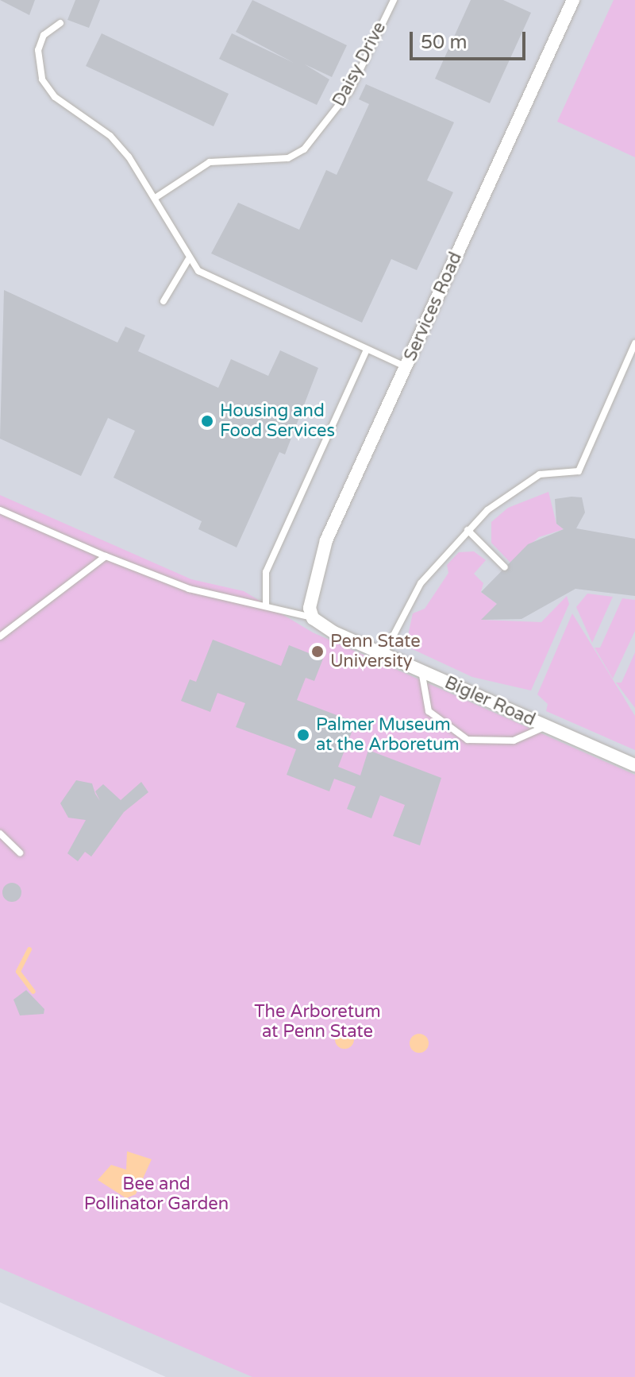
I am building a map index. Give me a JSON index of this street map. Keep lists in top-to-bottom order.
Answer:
{
  "streets": {
    "street": ["Services Road", "Bigler Road"],
    "lane": ["Daisy Drive"]
  },
  "crossings": [
    ["Services Road", "Bigler Road"]
  ],
  "parks": ["The Arboretum at Penn State", "Bee and Pollinator Garden"],
  "places": ["Housing and Food Services", "Penn State University", "Palmer Museum at the Arboretum"],
  "scale_bar": "50 m"
}
